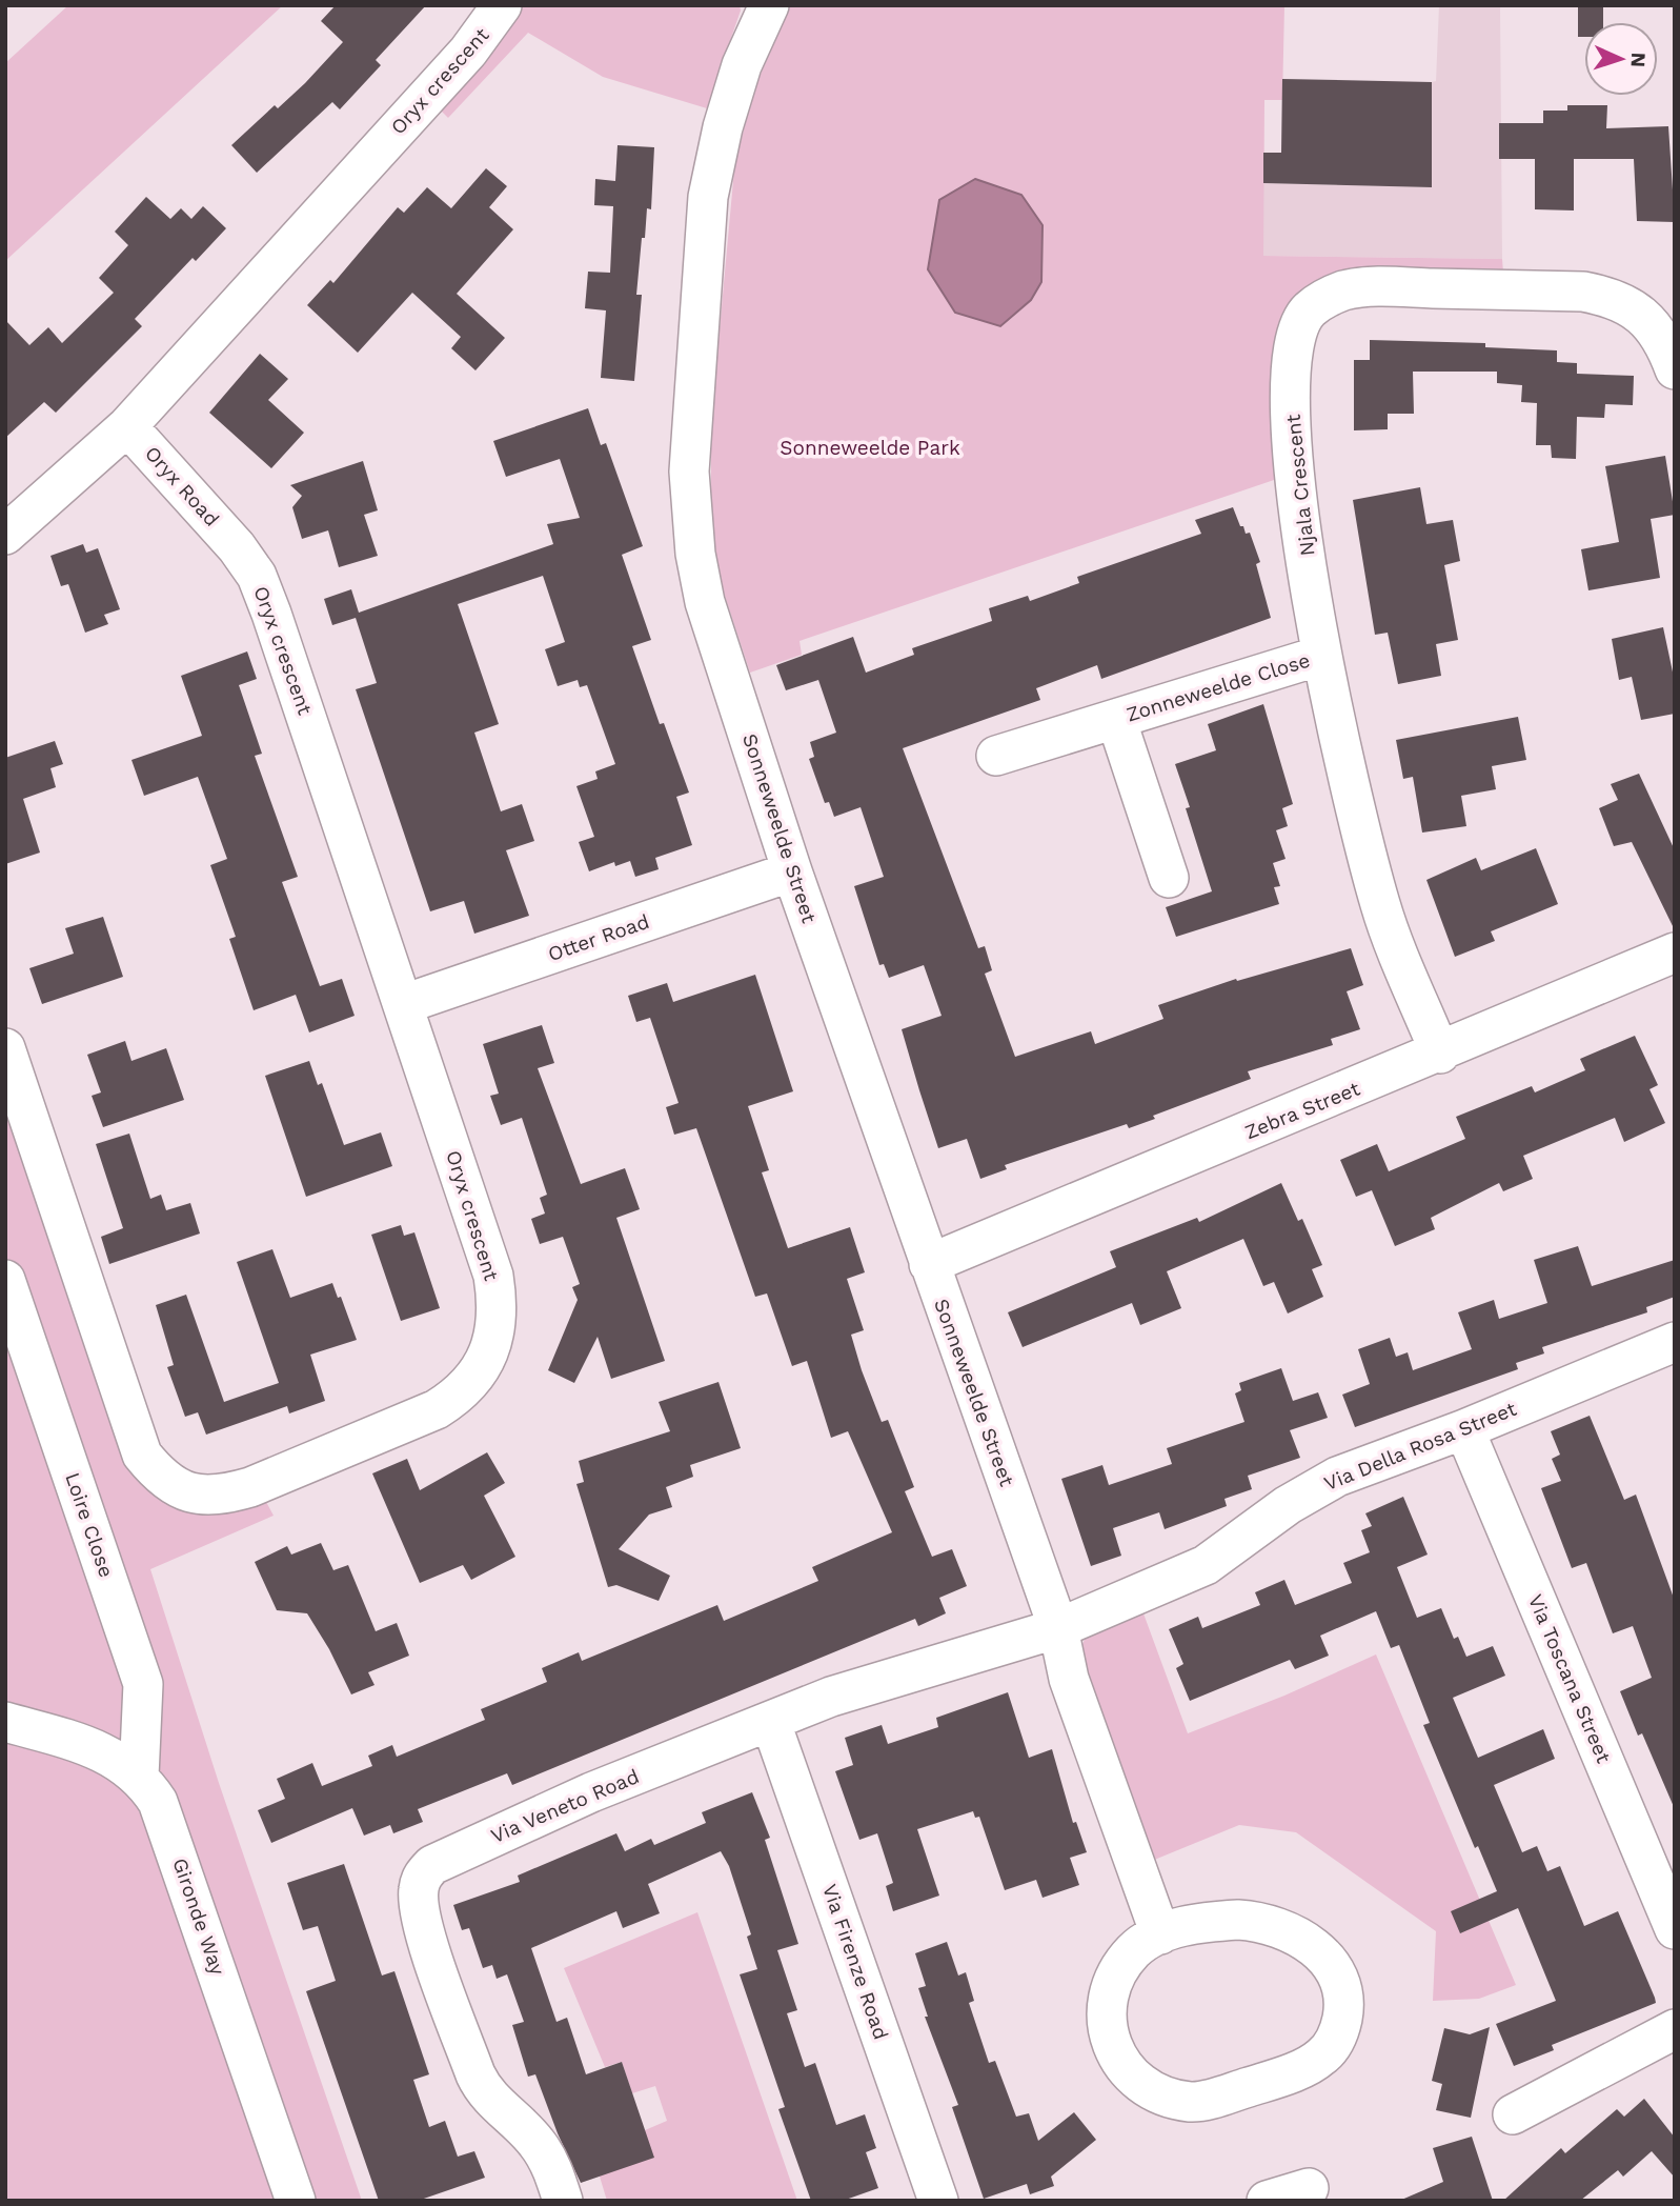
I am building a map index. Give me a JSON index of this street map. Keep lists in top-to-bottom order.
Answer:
{
  "streets": {
    "street": [
      "Oryx crescent",
      "Njala Crescent",
      "Oryx Road",
      "Zonneweelde Close",
      "Sonneweelde Street",
      "Otter Road",
      "Zebra Street",
      "Via Della Rosa Street",
      "Loire Close",
      "Via Toscana Street",
      "Via Veneto Road",
      "Gironde Way",
      "Via Firenze Road"
    ]
  },
  "crossings": [
    ["Oryx crescent", "Oryx Road"],
    ["Oryx crescent", "Otter Road"],
    ["Njala Crescent", "Zonneweelde Close"],
    ["Njala Crescent", "Zebra Street"],
    ["Sonneweelde Street", "Otter Road"],
    ["Sonneweelde Street", "Zebra Street"],
    ["Sonneweelde Street", "Via Della Rosa Street"],
    ["Sonneweelde Street", "Via Veneto Road"],
    ["Via Della Rosa Street", "Via Toscana Street"],
    ["Via Della Rosa Street", "Via Veneto Road"],
    ["Loire Close", "Gironde Way"],
    ["Via Veneto Road", "Via Firenze Road"]
  ],
  "parks": ["Sonneweelde Park"],
  "north": "right"
}
